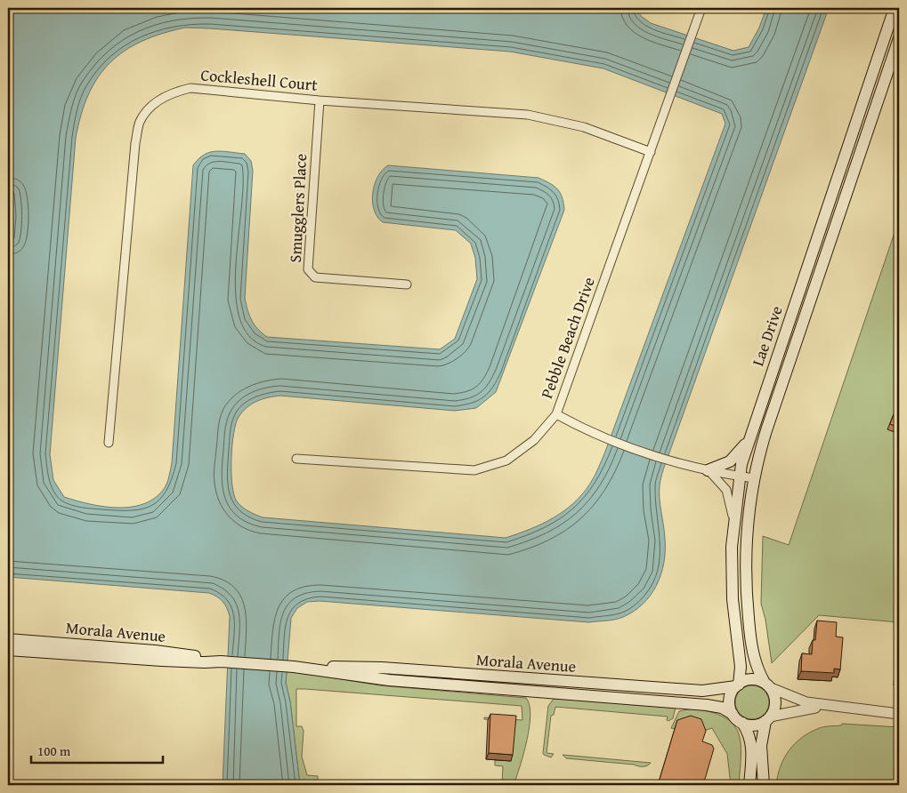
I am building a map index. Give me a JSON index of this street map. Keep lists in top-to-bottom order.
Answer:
{
  "streets": {
    "main road": ["Lae Drive", "Morala Avenue"],
    "street": ["Cockleshell Court", "Smugglers Place", "Pebble Beach Drive"]
  },
  "crossings": [
    ["Cockleshell Court", "Smugglers Place"],
    ["Cockleshell Court", "Pebble Beach Drive"],
    ["Lae Drive", "Morala Avenue"]
  ],
  "scale_bar": "100 m"
}
